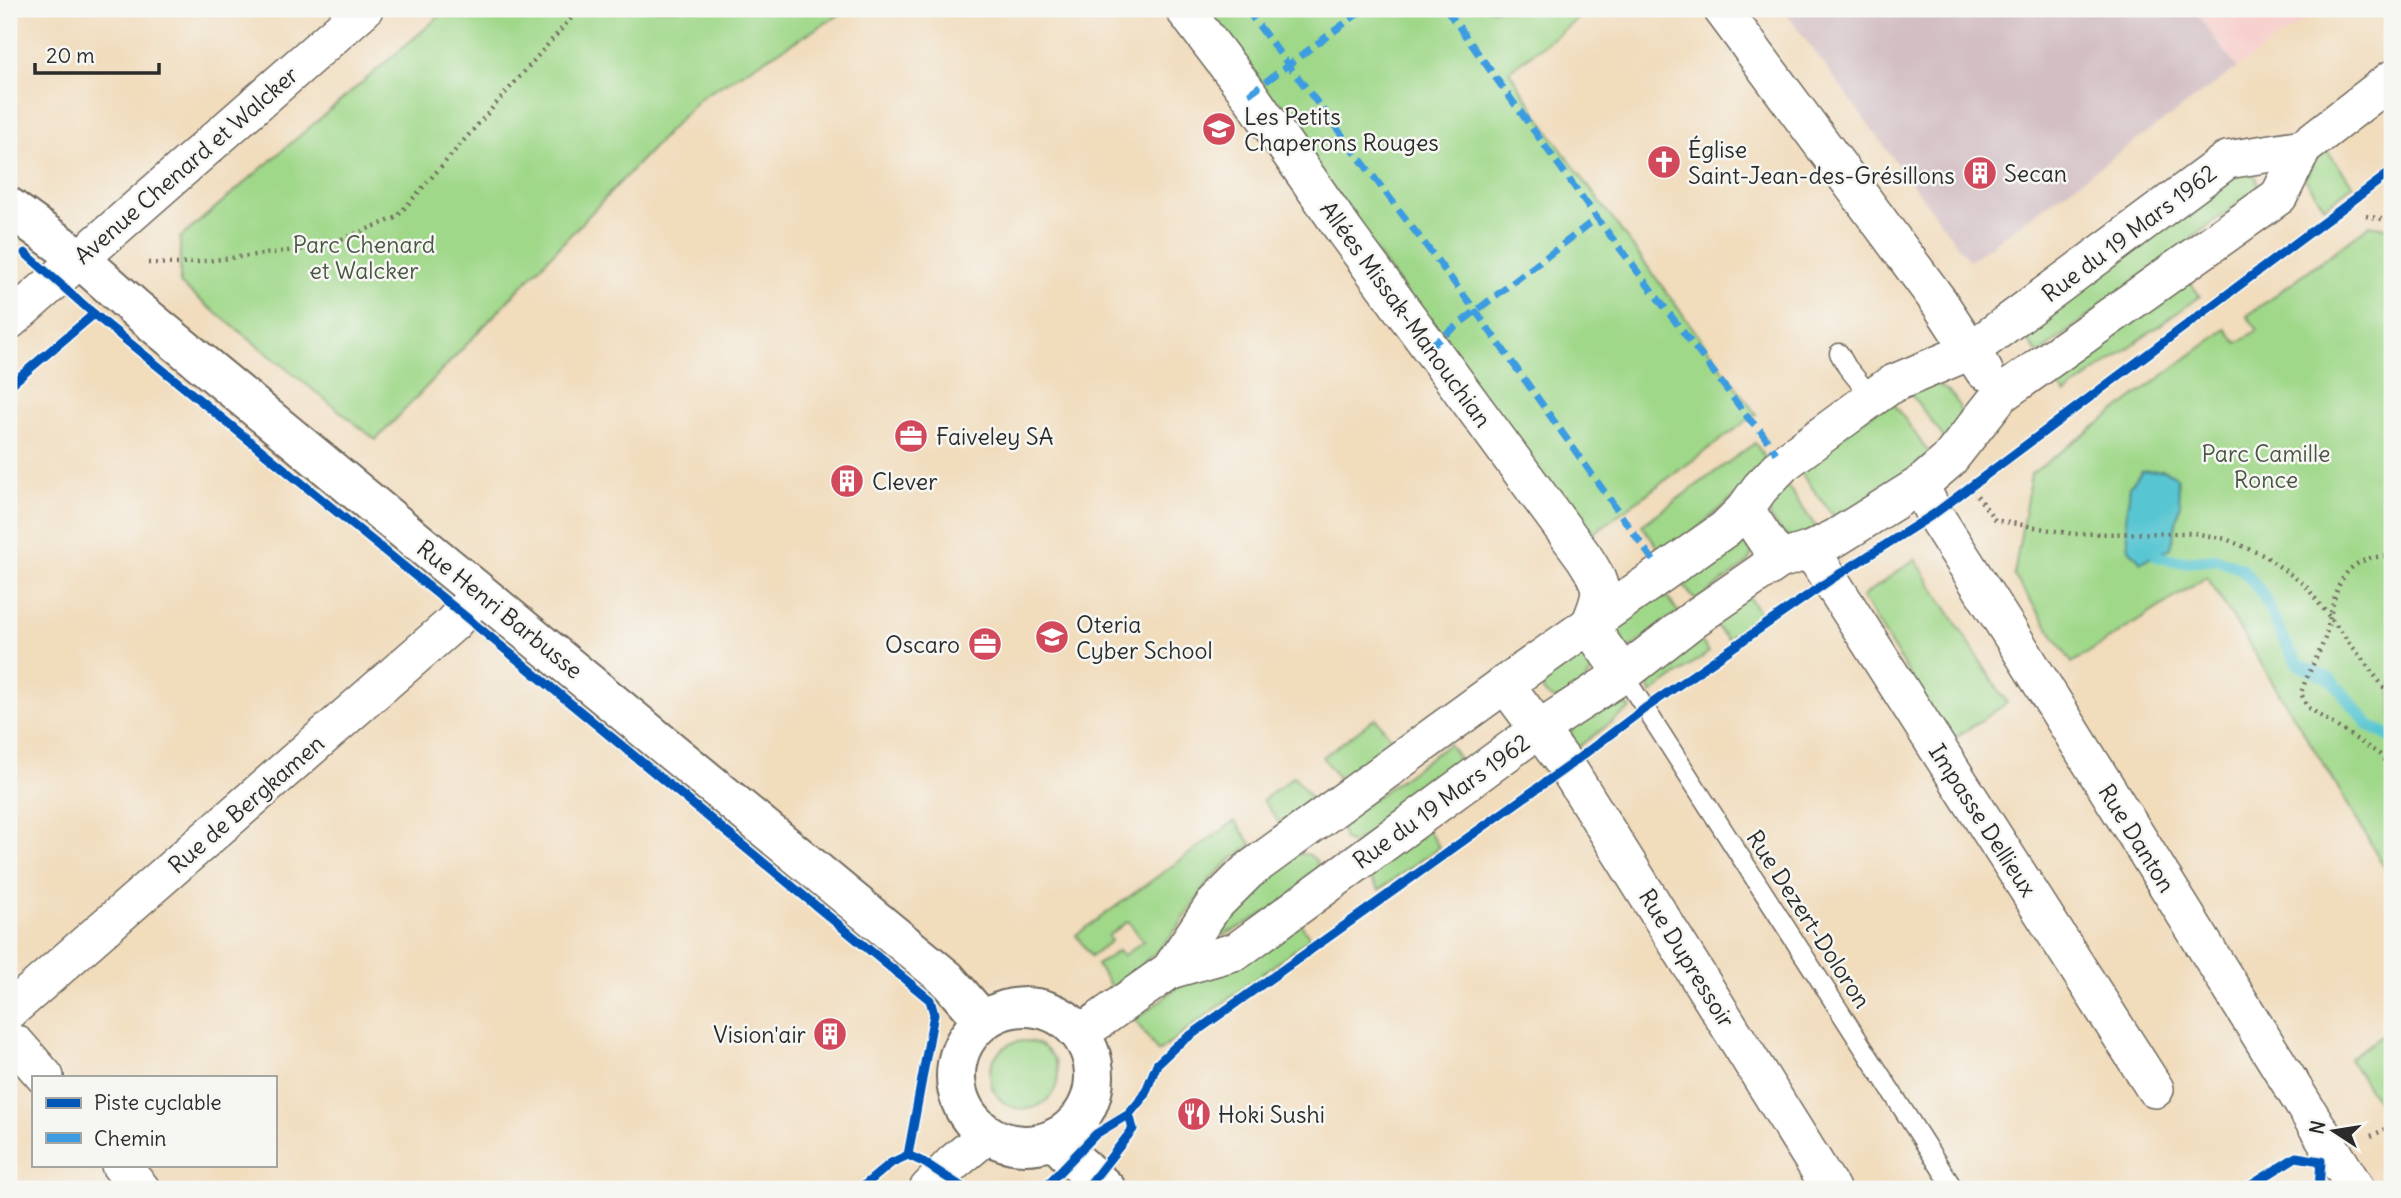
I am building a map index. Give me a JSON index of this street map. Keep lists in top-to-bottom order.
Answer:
{
  "streets": {
    "street": [
      "Avenue Chenard et Walcker",
      "Rue du 19 Mars 1962",
      "Allées Missak-Manouchian",
      "Rue Henri Barbusse",
      "Rue de Bergkamen",
      "Impasse Dellieux",
      "Rue Danton",
      "Rue Dupressoir"
    ],
    "lane": ["Rue Dezert-Doloron"]
  },
  "crossings": [
    ["Avenue Chenard et Walcker", "Rue Henri Barbusse"],
    ["Rue du 19 Mars 1962", "Allées Missak-Manouchian"],
    ["Rue du 19 Mars 1962", "Rue Henri Barbusse"],
    ["Rue du 19 Mars 1962", "Impasse Dellieux"],
    ["Rue du 19 Mars 1962", "Rue Danton"],
    ["Rue du 19 Mars 1962", "Rue Dezert-Doloron"],
    ["Rue du 19 Mars 1962", "Rue Dupressoir"],
    ["Rue Henri Barbusse", "Rue de Bergkamen"]
  ],
  "parks": ["Parc Chenard et Walcker", "Parc Camille Ronce"],
  "places": {
    "school or university": ["Les Petits Chaperons Rouges", "Oteria Cyber School"],
    "church": ["Église Saint-Jean-des-Grésillons"],
    "building": ["Secan", "Clever", "Vision'air"],
    "office": ["Faiveley SA", "Oscaro"],
    "restaurant": ["Hoki Sushi"]
  },
  "legend": ["Piste cyclable", "Chemin"],
  "scale_bar": "20 m",
  "north": "left"
}
